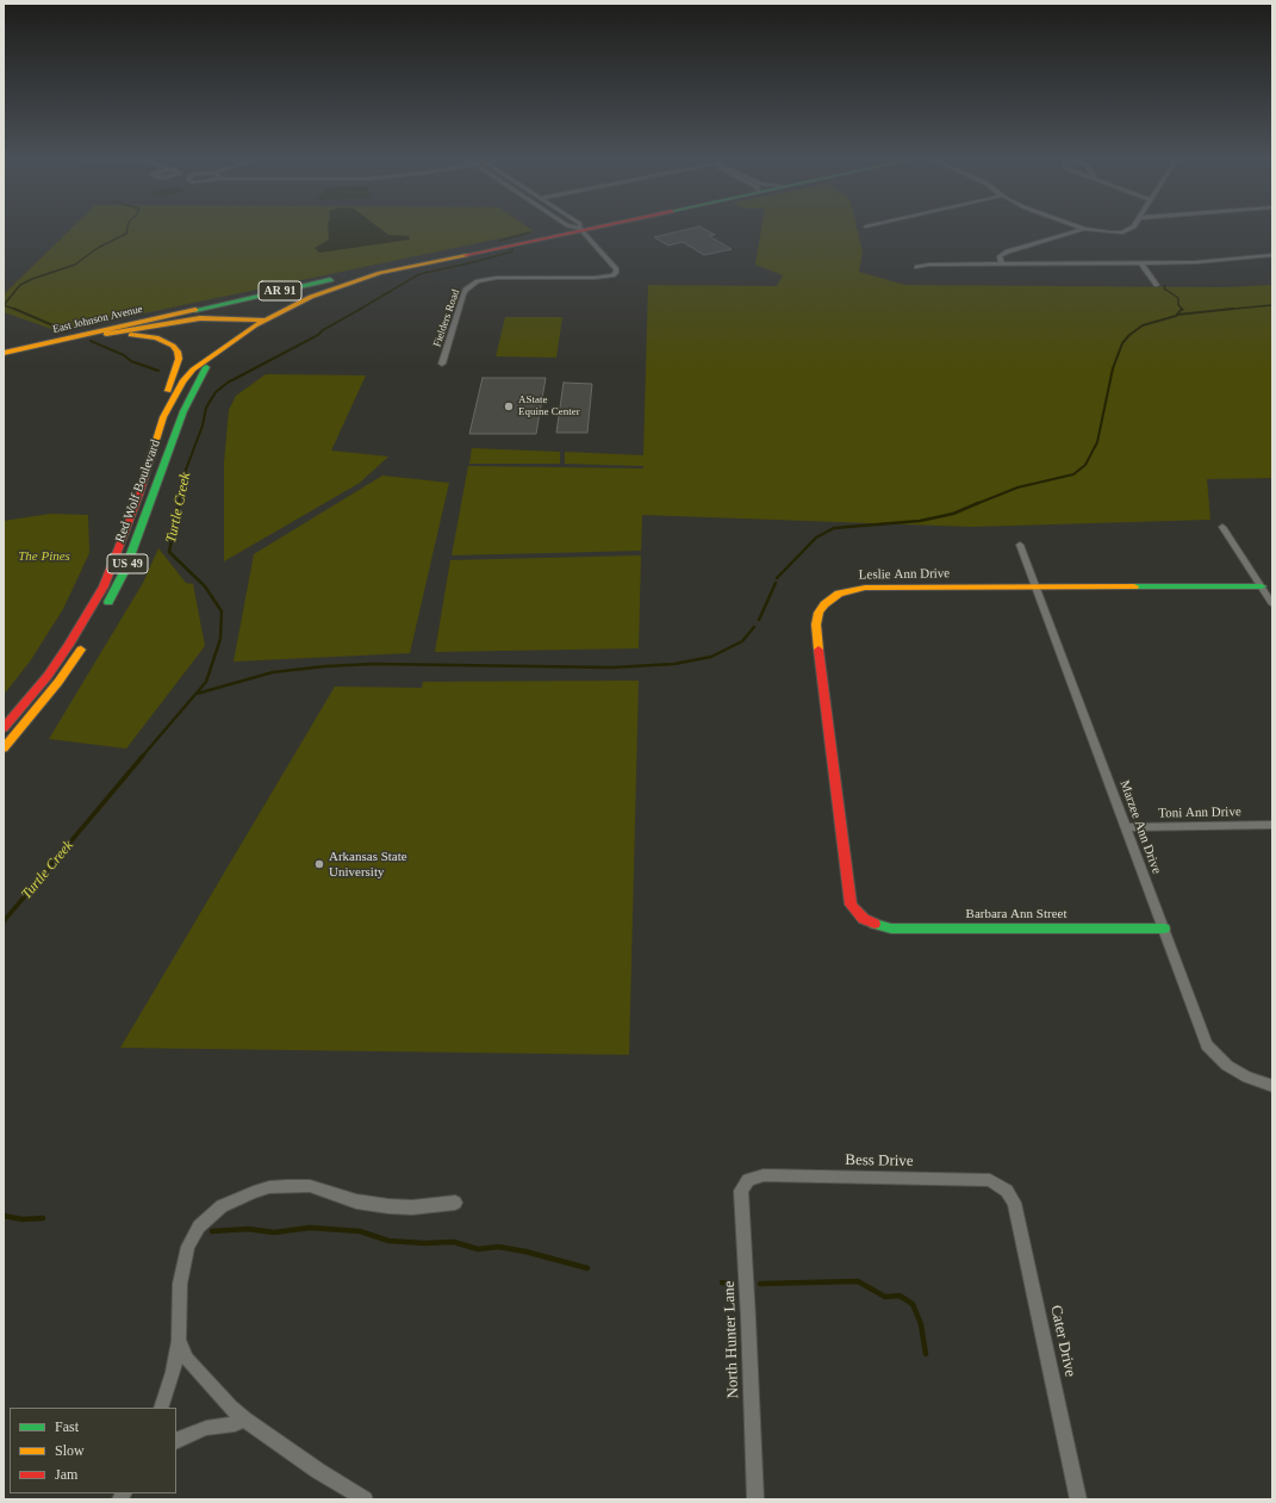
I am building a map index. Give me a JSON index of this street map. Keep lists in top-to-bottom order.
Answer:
{
  "streets": {
    "main road": [
      "AR 91",
      "East Johnson Avenue",
      "Red Wolf Boulevard",
      "US 49",
      "Leslie Ann Drive",
      "Barbara Ann Street"
    ],
    "street": [
      "Fielders Road",
      "Toni Ann Drive",
      "Marzee Ann Drive",
      "Bess Drive",
      "North Hunter Lane",
      "Cater Drive"
    ]
  },
  "crossings": [
    ["AR 91", "East Johnson Avenue"],
    ["AR 91", "Red Wolf Boulevard"],
    ["Leslie Ann Drive", "Marzee Ann Drive"],
    ["Leslie Ann Drive", "Barbara Ann Street"],
    ["Toni Ann Drive", "Marzee Ann Drive"],
    ["Marzee Ann Drive", "Barbara Ann Street"],
    ["Bess Drive", "North Hunter Lane"],
    ["Bess Drive", "Cater Drive"]
  ],
  "water": ["Turtle Creek"],
  "parks": ["The Pines"],
  "places": ["AState Equine Center", "Arkansas State University"],
  "legend": ["Fast", "Slow", "Jam"]
}
